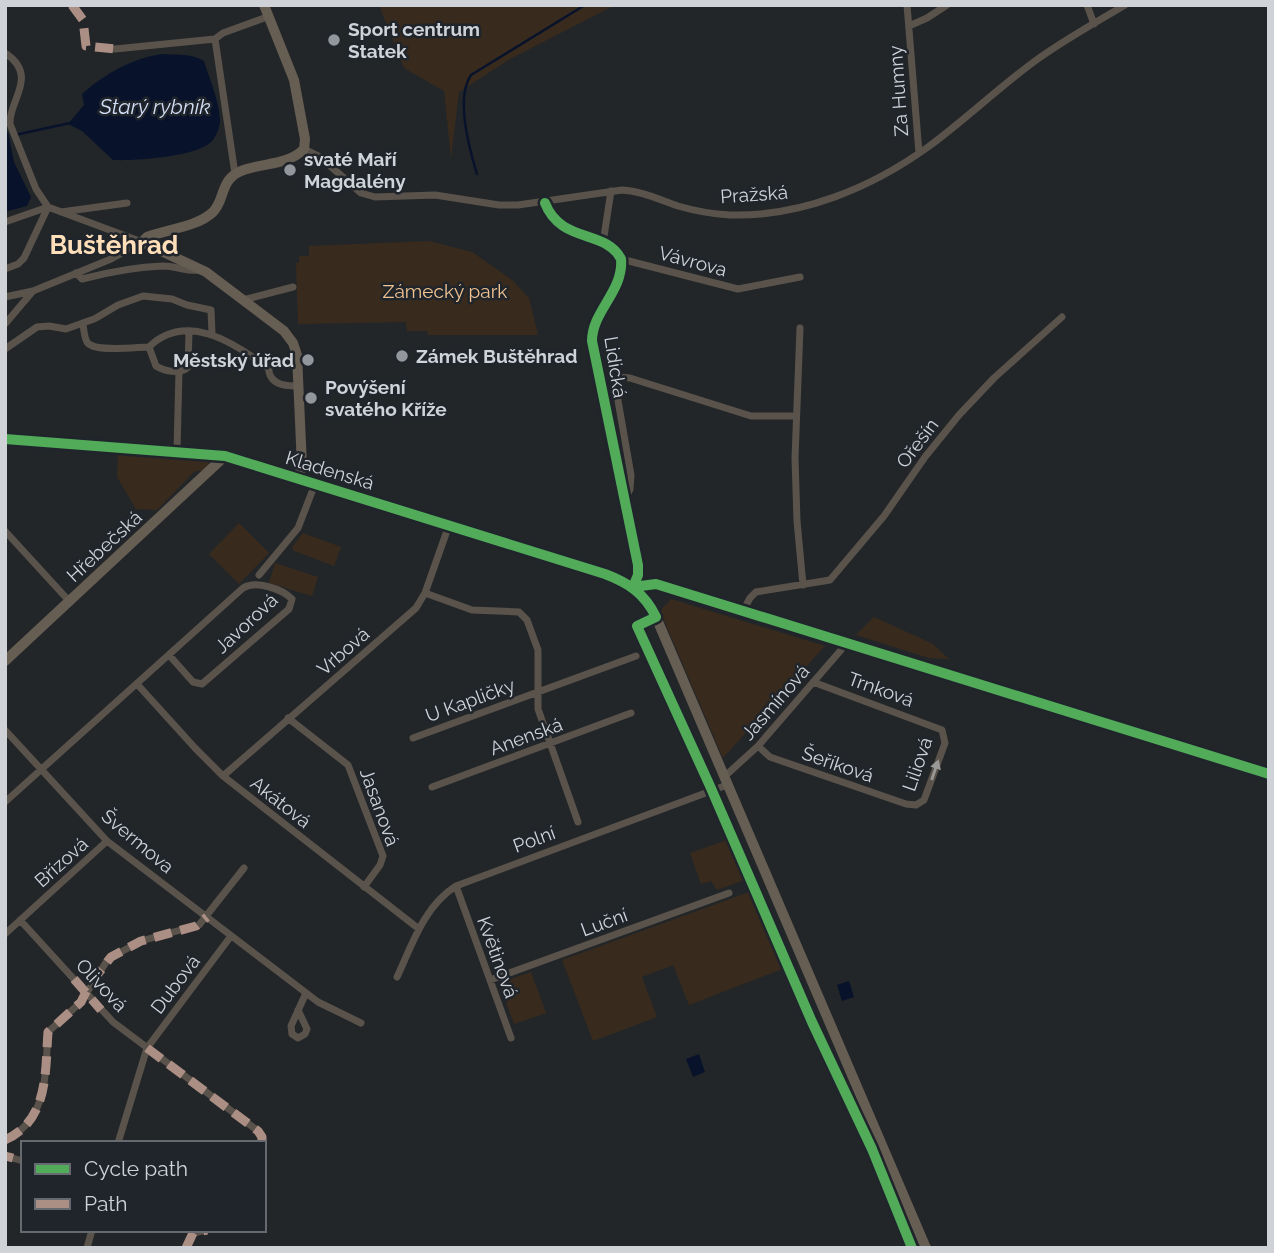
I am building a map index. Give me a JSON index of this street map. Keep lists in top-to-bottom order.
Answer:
{
  "streets": {
    "street": [
      "Za Humny",
      "Pražská",
      "Vávrova",
      "Lidická",
      "Ořešín",
      "Kladenská",
      "Hřebečská",
      "Javorová",
      "Vrbová",
      "Trnková",
      "U Kapličky",
      "Jasmínová",
      "Anenská",
      "Šeříková",
      "Liliová",
      "Akátová",
      "Jasanová",
      "Polní",
      "Švermova",
      "Břízová",
      "Luční",
      "Květinová",
      "Dubová",
      "Olivová"
    ]
  },
  "crossings": [
    ["Za Humny", "Pražská"],
    ["Vávrova", "Lidická"],
    ["Lidická", "Kladenská"],
    ["Kladenská", "Hřebečská"],
    ["Kladenská", "Javorová"],
    ["Kladenská", "Vrbová"],
    ["Javorová", "Akátová"],
    ["Javorová", "Švermova"],
    ["Vrbová", "U Kapličky"],
    ["Vrbová", "Akátová"],
    ["Vrbová", "Jasanová"],
    ["Trnková", "Jasmínová"],
    ["Trnková", "Liliová"],
    ["U Kapličky", "Anenská"],
    ["Jasmínová", "Šeříková"],
    ["Jasmínová", "Polní"],
    ["Šeříková", "Liliová"],
    ["Akátová", "Jasanová"],
    ["Akátová", "Polní"],
    ["Polní", "Květinová"],
    ["Švermova", "Břízová"],
    ["Švermova", "Dubová"],
    ["Břízová", "Olivová"],
    ["Luční", "Květinová"],
    ["Dubová", "Olivová"]
  ],
  "one_way": ["Liliová"],
  "districts": ["Buštěhrad"],
  "water": ["Starý rybník"],
  "parks": ["Zámecký park"],
  "places": [
    "Sport centrum Statek",
    "svaté Maří Magdalény",
    "Zámek Buštěhrad",
    "Městský úřad",
    "Povýšení svatého Kříže"
  ],
  "legend": ["Cycle path", "Path"]
}
